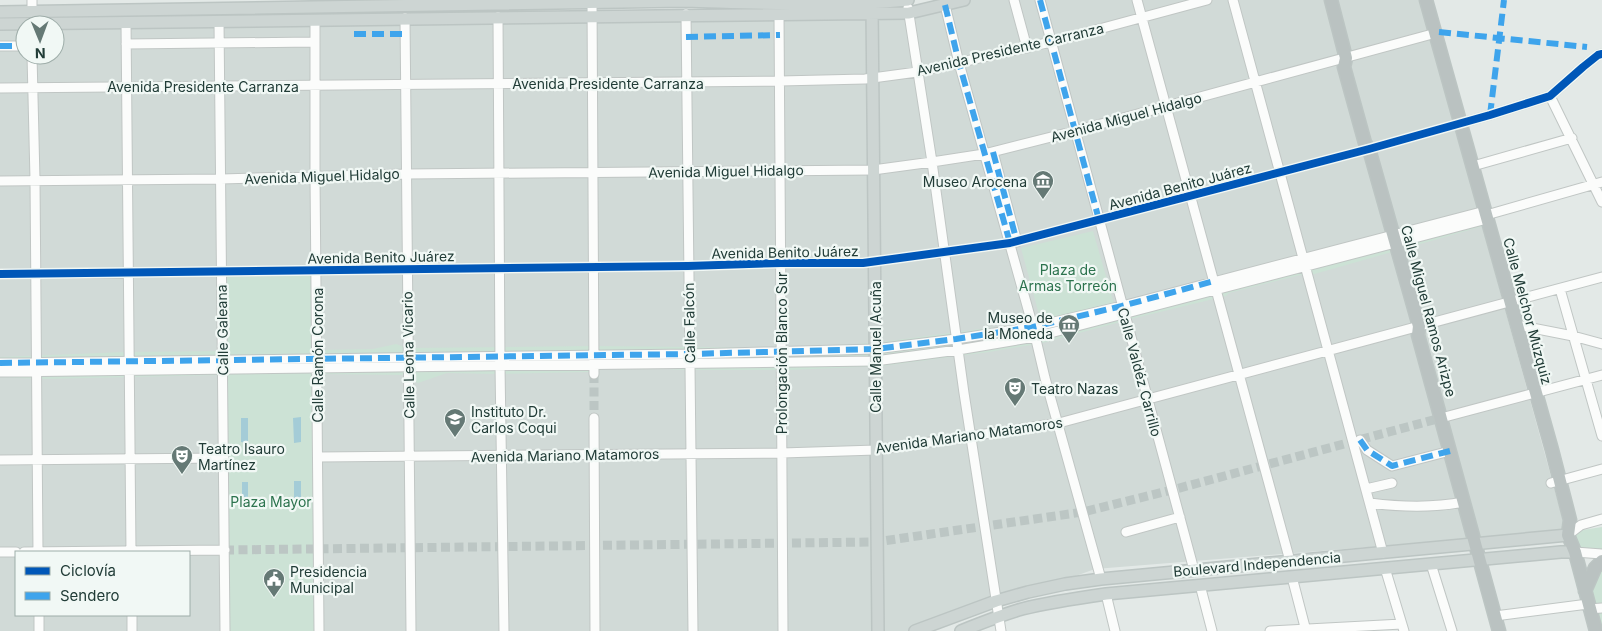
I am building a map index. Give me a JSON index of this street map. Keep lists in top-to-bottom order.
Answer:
{
  "streets": {
    "highway": ["Calle Miguel Ramos Arizpe", "Calle Melchor Múzquiz"],
    "main road": ["Calle Galeana", "Calle Manuel Acuña", "Boulevard Independencia"],
    "street": [
      "Avenida Presidente Carranza",
      "Avenida Miguel Hidalgo",
      "Avenida Benito Juárez",
      "Calle Falcón",
      "Prolongación Blanco Sur",
      "Calle Ramón Corona",
      "Calle Leona Vicario",
      "Calle Valdéz Carrillo",
      "Avenida Mariano Matamoros"
    ]
  },
  "crossings": [
    ["Avenida Presidente Carranza", "Calle Falcón"],
    ["Avenida Presidente Carranza", "Calle Galeana"],
    ["Avenida Presidente Carranza", "Calle Manuel Acuña"],
    ["Avenida Presidente Carranza", "Prolongación Blanco Sur"],
    ["Avenida Presidente Carranza", "Calle Ramón Corona"],
    ["Avenida Presidente Carranza", "Calle Leona Vicario"],
    ["Avenida Presidente Carranza", "Calle Valdéz Carrillo"],
    ["Avenida Miguel Hidalgo", "Calle Miguel Ramos Arizpe"],
    ["Avenida Miguel Hidalgo", "Calle Melchor Múzquiz"],
    ["Avenida Miguel Hidalgo", "Calle Falcón"],
    ["Avenida Miguel Hidalgo", "Calle Galeana"],
    ["Avenida Miguel Hidalgo", "Calle Manuel Acuña"],
    ["Avenida Miguel Hidalgo", "Prolongación Blanco Sur"],
    ["Avenida Miguel Hidalgo", "Calle Ramón Corona"],
    ["Avenida Miguel Hidalgo", "Calle Leona Vicario"],
    ["Avenida Miguel Hidalgo", "Calle Valdéz Carrillo"],
    ["Avenida Benito Juárez", "Calle Miguel Ramos Arizpe"],
    ["Avenida Benito Juárez", "Calle Melchor Múzquiz"],
    ["Avenida Benito Juárez", "Calle Falcón"],
    ["Avenida Benito Juárez", "Calle Galeana"],
    ["Avenida Benito Juárez", "Calle Manuel Acuña"],
    ["Avenida Benito Juárez", "Prolongación Blanco Sur"],
    ["Avenida Benito Juárez", "Calle Ramón Corona"],
    ["Avenida Benito Juárez", "Calle Leona Vicario"],
    ["Avenida Benito Juárez", "Calle Valdéz Carrillo"],
    ["Calle Miguel Ramos Arizpe", "Avenida Mariano Matamoros"],
    ["Calle Miguel Ramos Arizpe", "Boulevard Independencia"],
    ["Calle Melchor Múzquiz", "Avenida Mariano Matamoros"],
    ["Calle Melchor Múzquiz", "Boulevard Independencia"],
    ["Calle Falcón", "Avenida Mariano Matamoros"],
    ["Calle Manuel Acuña", "Avenida Mariano Matamoros"],
    ["Prolongación Blanco Sur", "Avenida Mariano Matamoros"],
    ["Calle Ramón Corona", "Avenida Mariano Matamoros"],
    ["Calle Leona Vicario", "Avenida Mariano Matamoros"],
    ["Calle Valdéz Carrillo", "Avenida Mariano Matamoros"],
    ["Calle Valdéz Carrillo", "Boulevard Independencia"]
  ],
  "parks": ["Plaza de Armas Torreón", "Plaza Mayor"],
  "places": {
    "museum": ["Museo Arocena", "Museo de la Moneda"],
    "theatre": ["Teatro Nazas", "Teatro Isauro Martínez"],
    "school or university": ["Instituto Dr. Carlos Coqui"],
    "public building": ["Presidencia Municipal"]
  },
  "legend": ["Ciclovía", "Sendero"],
  "north": "bottom"
}
